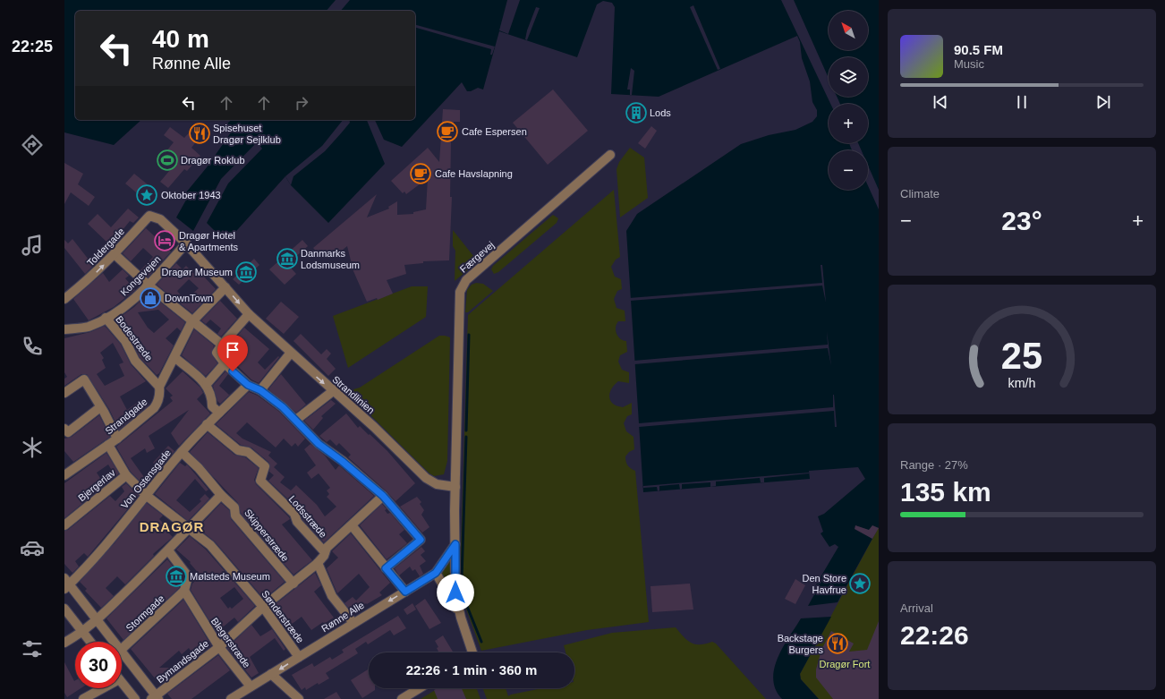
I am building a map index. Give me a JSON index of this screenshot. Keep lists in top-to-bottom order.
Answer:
{
  "streets": {
    "street": [
      "Toldergade",
      "Færgevej",
      "Kongevejen",
      "Bodestræde",
      "Strandlinien",
      "Strandgade",
      "Von Ostensgade",
      "Bjergerlav",
      "Lodsstræde",
      "Skipperstræde",
      "Stormgade",
      "Sønderstræde",
      "Rønne Alle",
      "Blegerstræde",
      "Bymandsgade"
    ]
  },
  "crossings": [
    ["Toldergade", "Strandlinien"],
    ["Færgevej", "Strandlinien"],
    ["Kongevejen", "Bodestræde"],
    ["Kongevejen", "Strandlinien"],
    ["Bodestræde", "Strandgade"],
    ["Strandlinien", "Strandgade"],
    ["Strandgade", "Sønderstræde"],
    ["Von Ostensgade", "Lodsstræde"],
    ["Von Ostensgade", "Skipperstræde"],
    ["Von Ostensgade", "Sønderstræde"],
    ["Bjergerlav", "Sønderstræde"],
    ["Lodsstræde", "Bymandsgade"],
    ["Skipperstræde", "Bymandsgade"],
    ["Stormgade", "Blegerstræde"],
    ["Sønderstræde", "Rønne Alle"],
    ["Sønderstræde", "Bymandsgade"],
    ["Rønne Alle", "Blegerstræde"],
    ["Blegerstræde", "Bymandsgade"]
  ],
  "one_way": ["Toldergade"],
  "districts": ["DRAGØR"],
  "parks": ["Dragør Fort"],
  "places": {
    "building": ["Lods"],
    "cafe": ["Cafe Espersen", "Cafe Havslapning"],
    "restaurant": ["Spisehuset Dragør Sejlklub", "Backstage Burgers"],
    "sports": ["Dragør Roklub"],
    "place": ["Oktober 1943", "Den Store Havfrue"],
    "hotel": ["Dragør Hotel & Apartments"],
    "museum": ["Danmarks Lodsmuseum", "Dragør Museum", "Mølsteds Museum"],
    "shop": ["DownTown"]
  },
  "north": "top left",
  "page": {
    "tabs": "22:25",
    "map_buttons": ["+", "−"],
    "turn": ["40 m", "Rønne Alle"],
    "song": ["90.5 FM", "Music"],
    "tile": [
      "Climate",
      ["Range · 27%", "135 km"],
      ["Arrival", "22:26"]
    ],
    "heat": ["−", "23°", "+"],
    "limit": "30",
    "trip": "22:26 · 1 min · 360 m",
    "gauge": ["25", "km/h"]
  }
}
